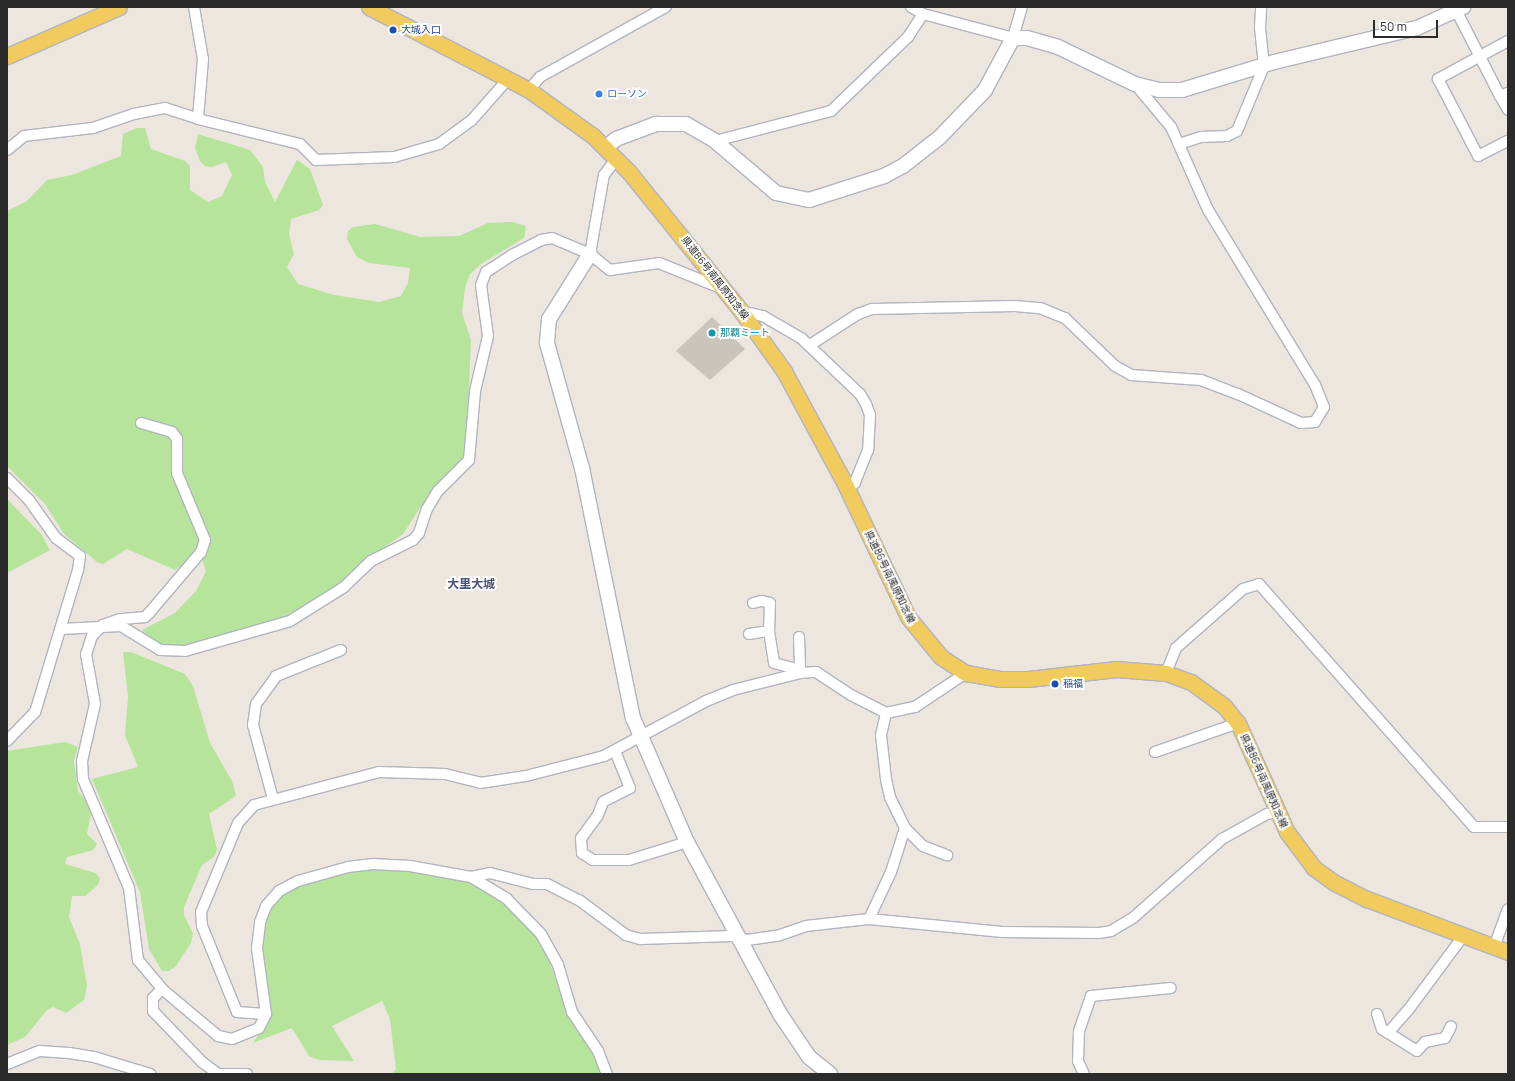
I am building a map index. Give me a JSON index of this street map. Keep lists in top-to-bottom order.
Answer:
{
  "streets": {
    "main road": ["県道86号南風原知念線"]
  },
  "districts": ["大里大城"],
  "places": [
    "大城入口",
    "ローソン",
    "那覇ミート",
    "稲福"
  ],
  "scale_bar": "50 m"
}
